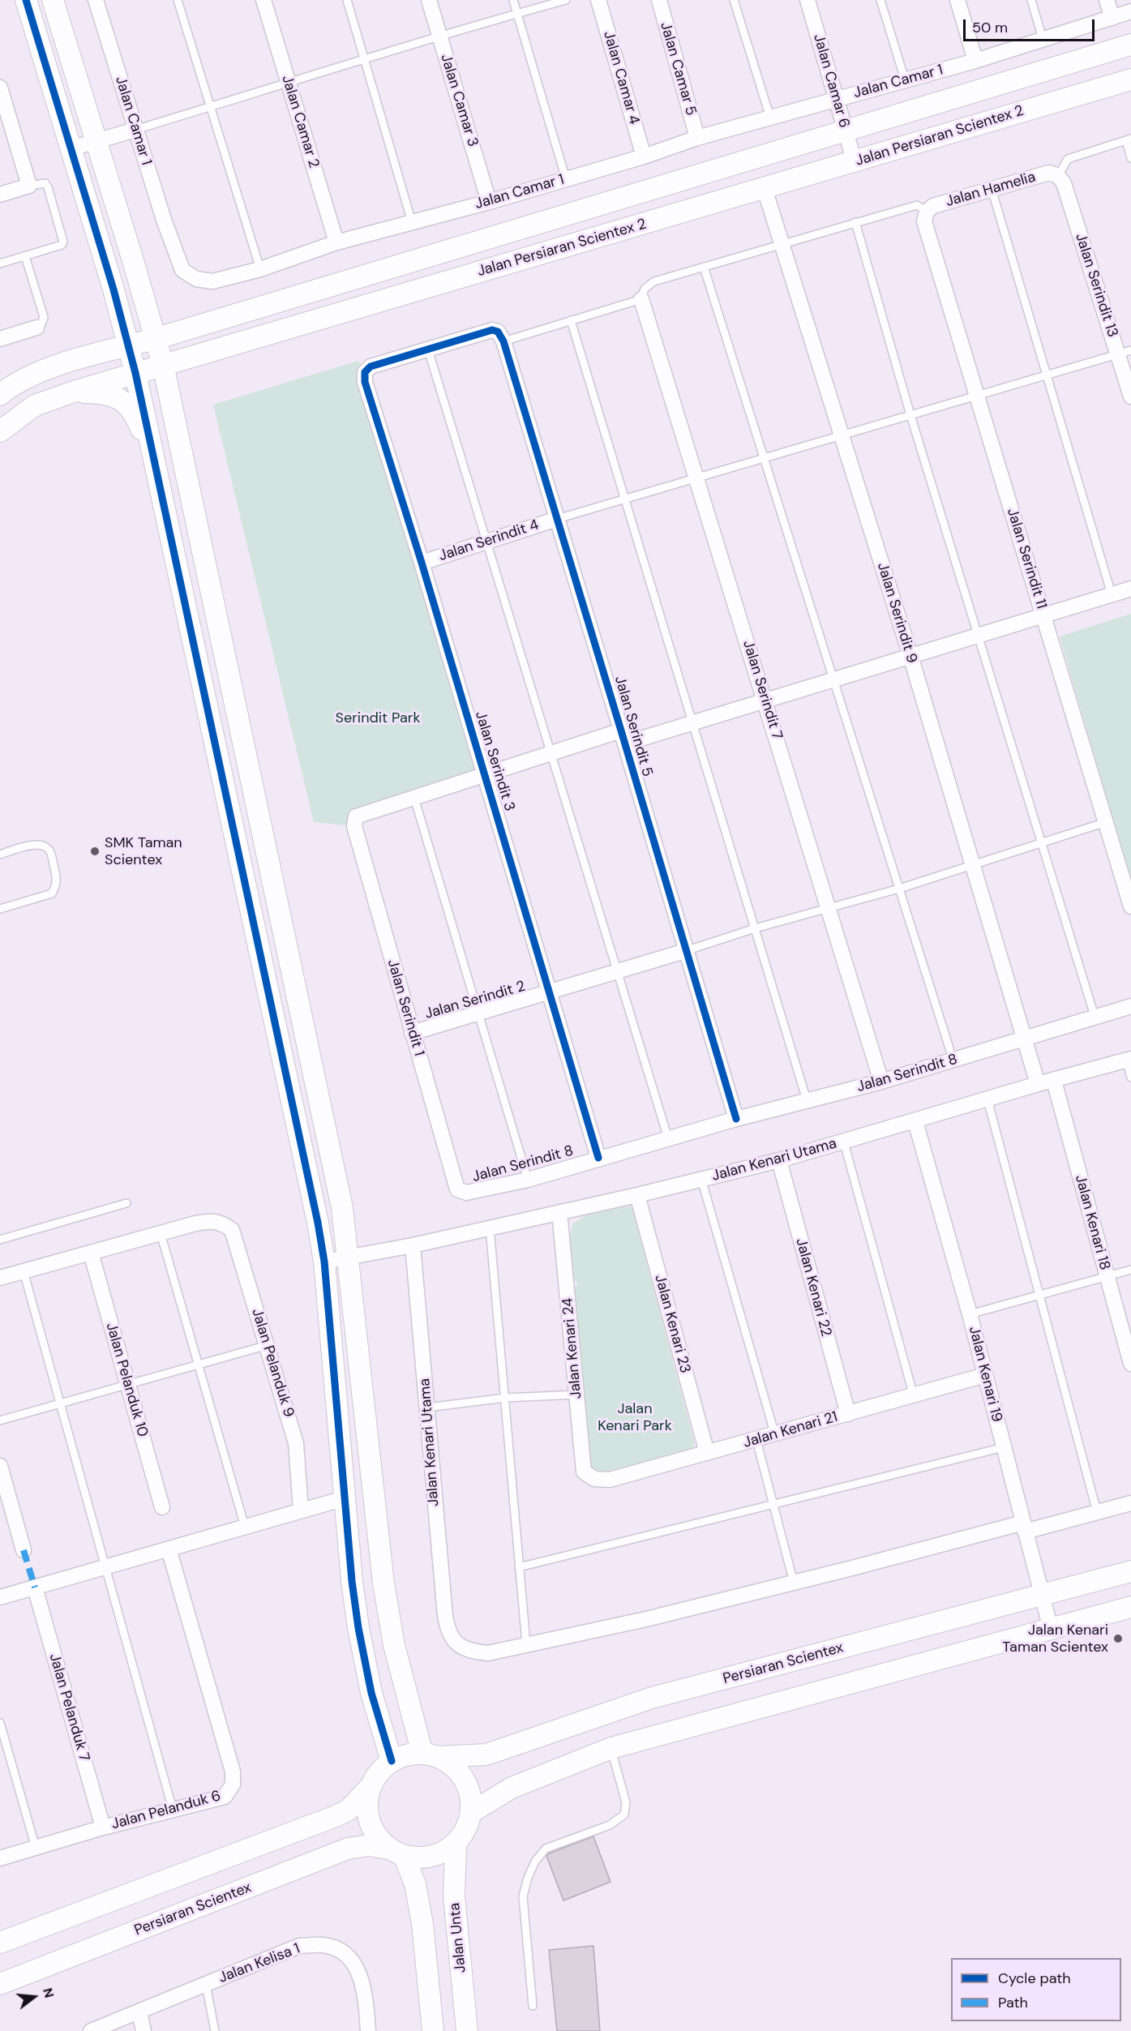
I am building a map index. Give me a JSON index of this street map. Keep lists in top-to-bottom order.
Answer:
{
  "streets": {
    "street": [
      "Jalan Camar 5",
      "Jalan Camar 4",
      "Jalan Camar 6",
      "Jalan Camar 1",
      "Jalan Camar 3",
      "Jalan Camar 2",
      "Jalan Persiaran Scientex 2",
      "Jalan Hamelia",
      "Jalan Serindit 13",
      "Jalan Serindit 4",
      "Jalan Serindit 11",
      "Jalan Serindit 9",
      "Jalan Serindit 7",
      "Jalan Serindit 5",
      "Jalan Serindit 3",
      "Jalan Serindit 2",
      "Jalan Serindit 1",
      "Jalan Serindit 8",
      "Jalan Kenari Utama",
      "Jalan Kenari 18",
      "Jalan Kenari 22",
      "Jalan Kenari 23",
      "Jalan Kenari 24",
      "Jalan Pelanduk 9",
      "Jalan Kenari 19",
      "Jalan Pelanduk 10",
      "Jalan Kenari 21",
      "Persiaran Scientex",
      "Jalan Pelanduk 7",
      "Jalan Pelanduk 6",
      "Jalan Unta",
      "Jalan Kelisa 1"
    ]
  },
  "crossings": [
    ["Jalan Camar 5", "Jalan Camar 1"],
    ["Jalan Camar 4", "Jalan Camar 1"],
    ["Jalan Camar 6", "Jalan Camar 1"],
    ["Jalan Camar 6", "Jalan Persiaran Scientex 2"],
    ["Jalan Camar 1", "Jalan Camar 3"],
    ["Jalan Camar 1", "Jalan Camar 2"],
    ["Jalan Persiaran Scientex 2", "Jalan Serindit 9"],
    ["Jalan Hamelia", "Jalan Serindit 13"],
    ["Jalan Hamelia", "Jalan Serindit 11"],
    ["Jalan Serindit 4", "Jalan Serindit 5"],
    ["Jalan Serindit 4", "Jalan Serindit 3"],
    ["Jalan Serindit 9", "Jalan Serindit 8"],
    ["Jalan Serindit 9", "Jalan Kenari Utama"],
    ["Jalan Serindit 7", "Jalan Serindit 8"],
    ["Jalan Serindit 5", "Jalan Serindit 2"],
    ["Jalan Serindit 5", "Jalan Serindit 8"],
    ["Jalan Serindit 3", "Jalan Serindit 2"],
    ["Jalan Serindit 3", "Jalan Serindit 8"],
    ["Jalan Serindit 2", "Jalan Serindit 1"],
    ["Jalan Serindit 1", "Jalan Serindit 8"],
    ["Jalan Kenari Utama", "Jalan Kenari 18"],
    ["Jalan Kenari Utama", "Jalan Kenari 22"],
    ["Jalan Kenari Utama", "Jalan Kenari 23"],
    ["Jalan Kenari Utama", "Jalan Kenari 24"],
    ["Jalan Kenari Utama", "Jalan Kenari 19"],
    ["Jalan Kenari 22", "Jalan Kenari 21"],
    ["Jalan Kenari 23", "Jalan Kenari 21"],
    ["Jalan Kenari 24", "Jalan Kenari 21"],
    ["Jalan Kenari 19", "Jalan Kenari 21"],
    ["Jalan Kenari 19", "Persiaran Scientex"],
    ["Persiaran Scientex", "Jalan Unta"],
    ["Jalan Pelanduk 7", "Jalan Pelanduk 6"]
  ],
  "parks": ["Serindit Park", "Jalan Kenari Park"],
  "places": ["SMK Taman Scientex", "Jalan Kenari Taman Scientex"],
  "legend": ["Cycle path", "Path"],
  "scale_bar": "50 m",
  "north": "right"
}
